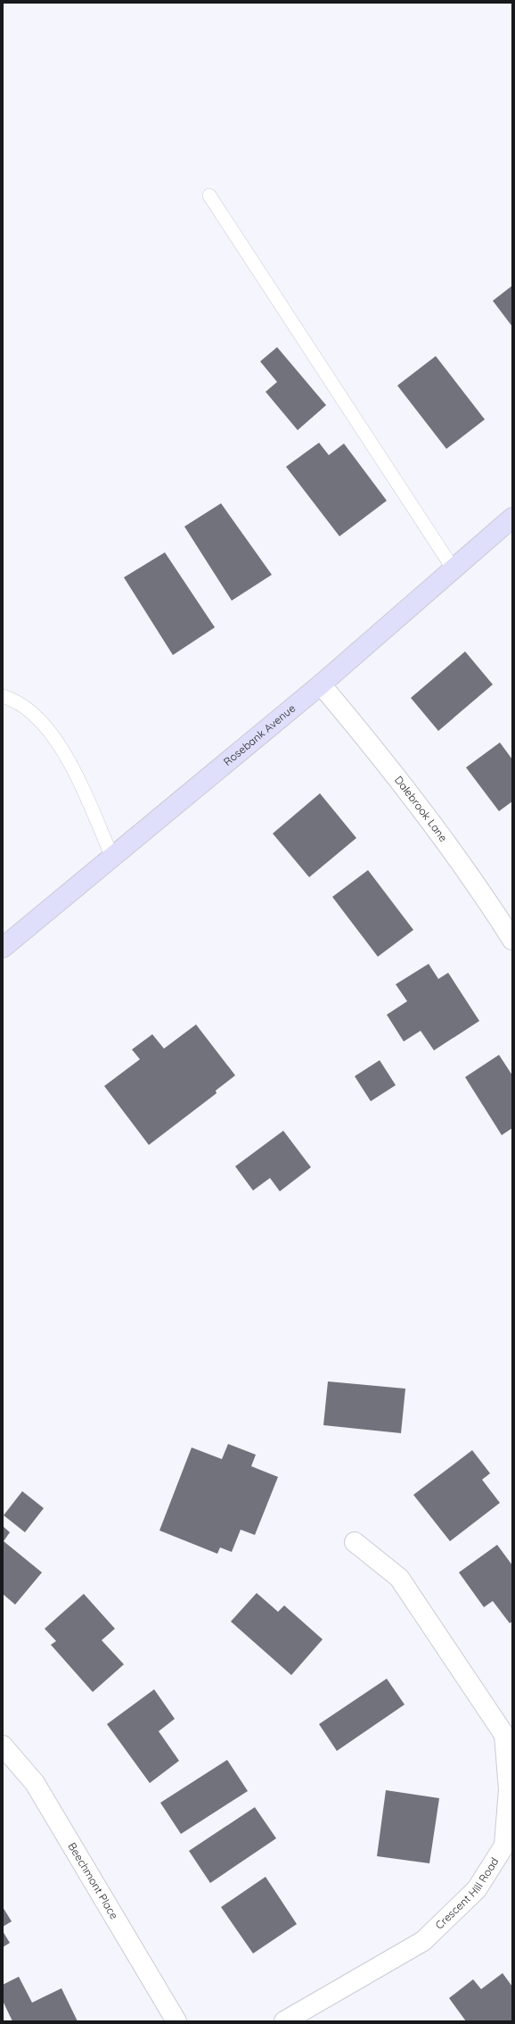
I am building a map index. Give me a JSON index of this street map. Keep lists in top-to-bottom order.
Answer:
{
  "streets": {
    "street": [
      "Rosebank Avenue",
      "Dalebrook Lane",
      "Beechmont Place",
      "Crescent Hill Road"
    ]
  },
  "crossings": [
    ["Rosebank Avenue", "Dalebrook Lane"]
  ]
}
